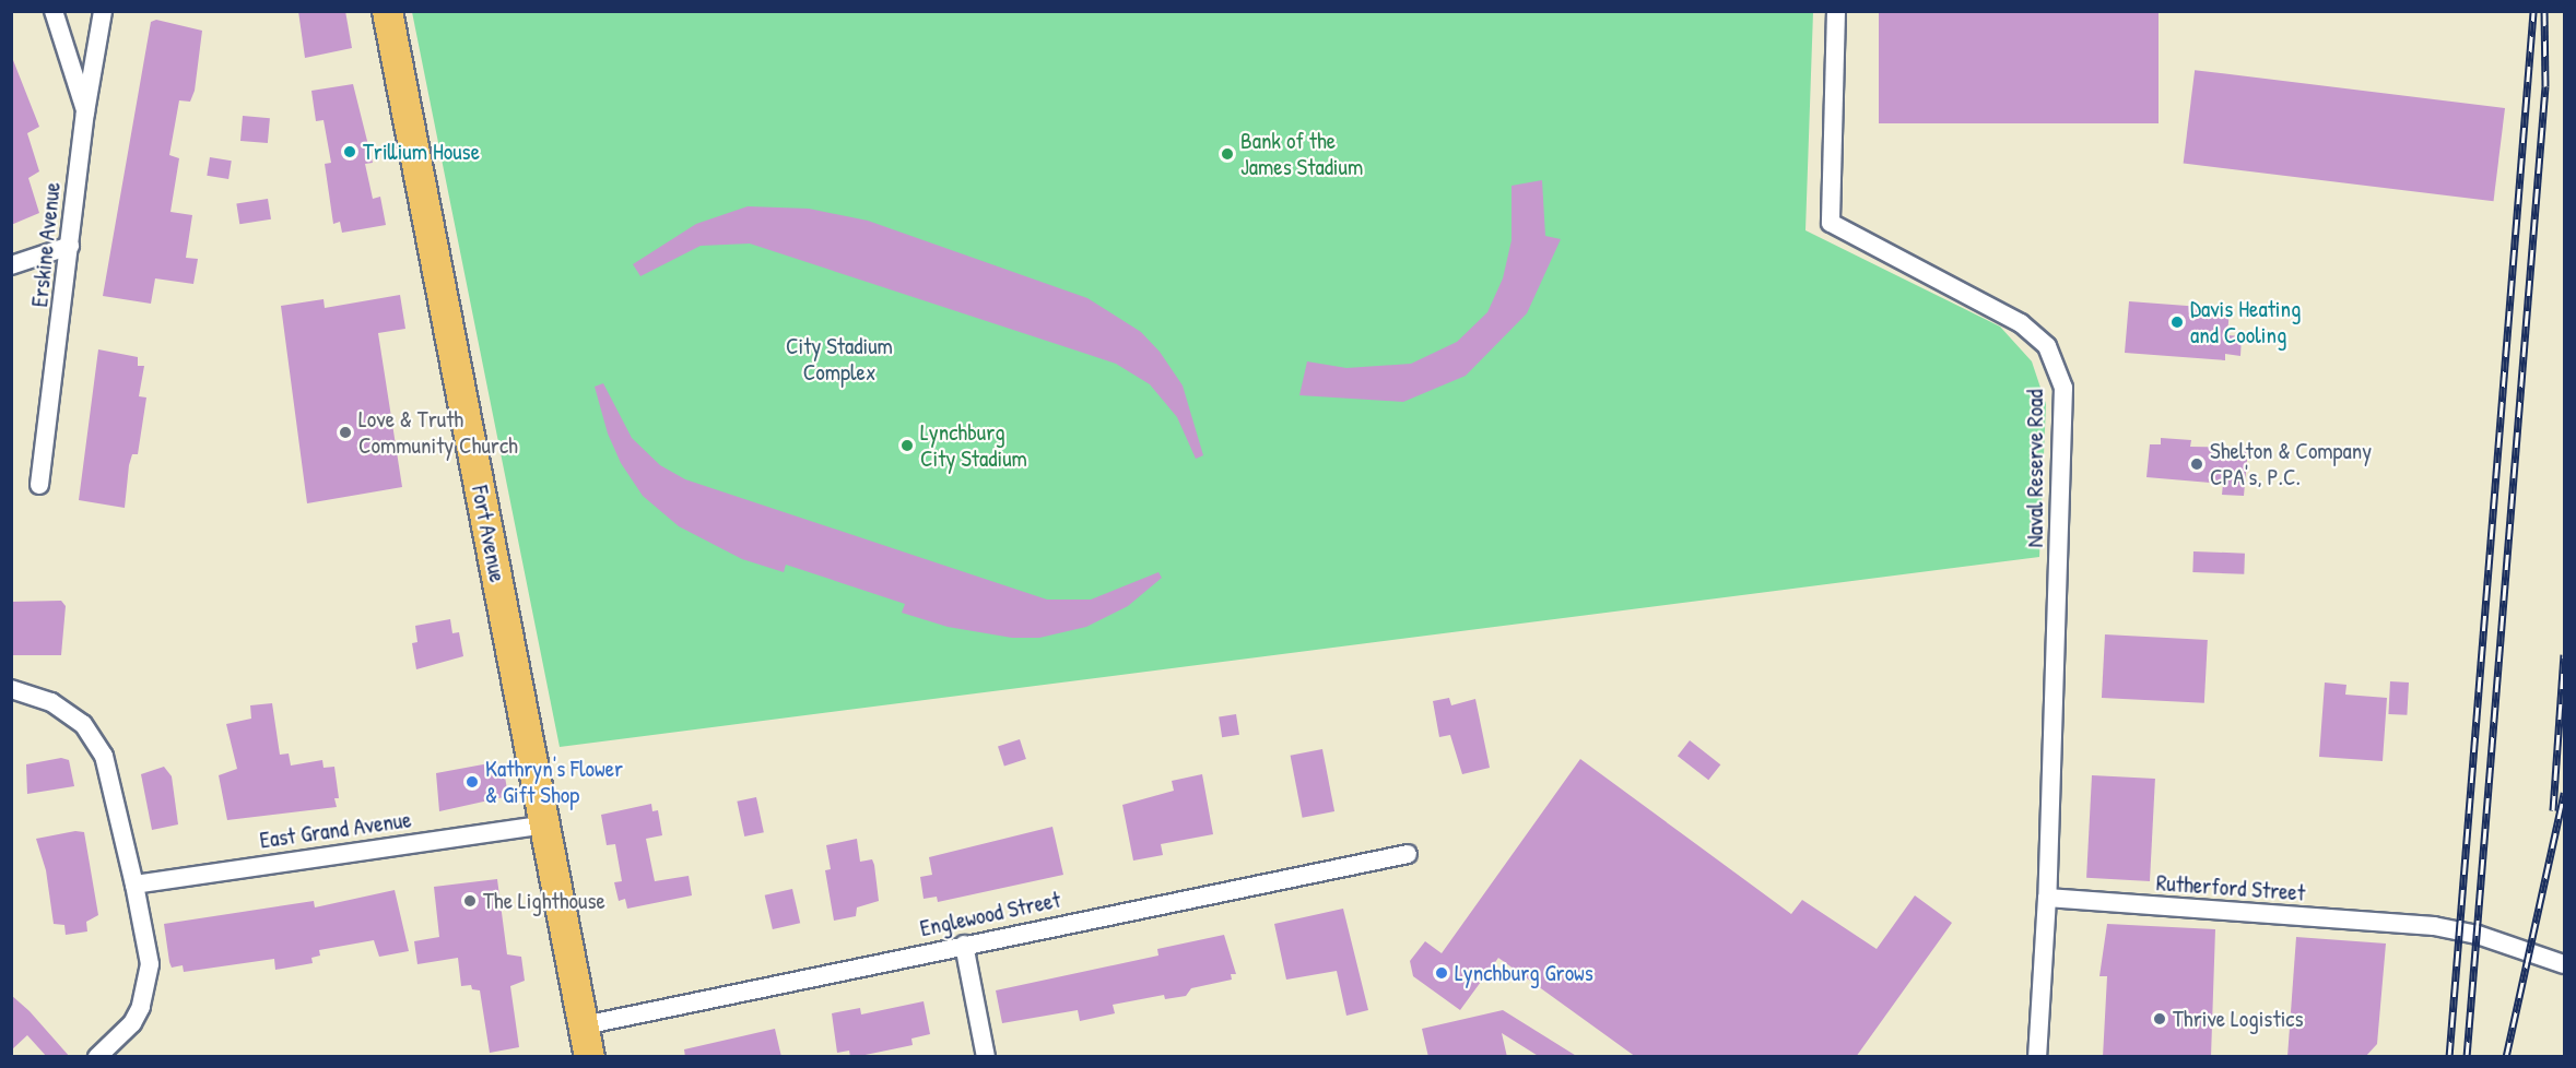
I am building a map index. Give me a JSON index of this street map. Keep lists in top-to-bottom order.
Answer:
{
  "streets": {
    "main road": ["Fort Avenue"],
    "street": [
      "Erskine Avenue",
      "Naval Reserve Road",
      "East Grand Avenue",
      "Rutherford Street",
      "Englewood Street"
    ]
  },
  "crossings": [
    ["Naval Reserve Road", "Rutherford Street"],
    ["Fort Avenue", "East Grand Avenue"],
    ["Fort Avenue", "Englewood Street"]
  ],
  "parks": ["City Stadium Complex"],
  "places": [
    "Trillium House",
    "Bank of the James Stadium",
    "Davis Heating and Cooling",
    "Love & Truth Community Church",
    "Lynchburg City Stadium",
    "Shelton & Company CPA's, P.C.",
    "Kathryn's Flower & Gift Shop",
    "The Lighthouse",
    "Lynchburg Grows",
    "Thrive Logistics"
  ]
}
